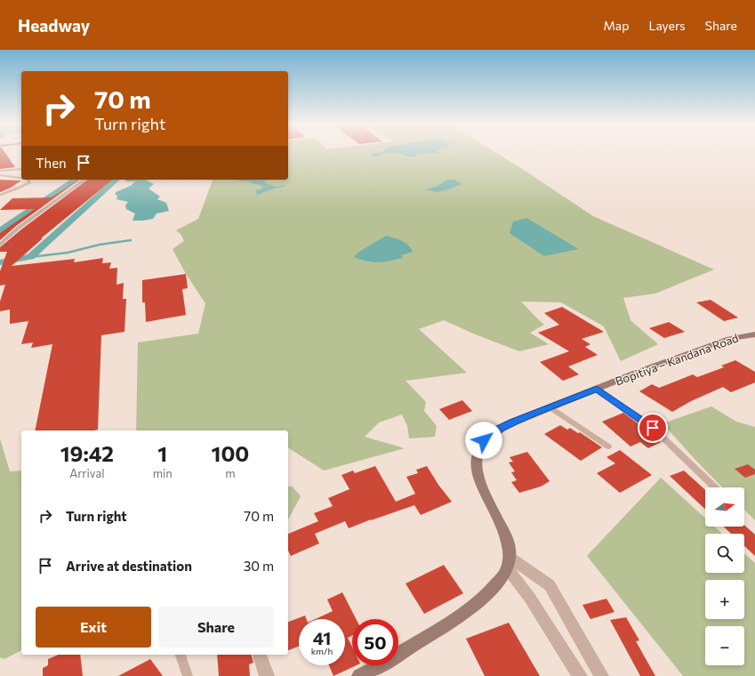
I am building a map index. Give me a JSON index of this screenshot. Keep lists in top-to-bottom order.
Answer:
{
  "streets": {
    "main road": ["Bopitiya – Kandana Road"]
  },
  "north": "right",
  "page": {
    "header": "Headway",
    "nav": ["Map", "Layers", "Share"],
    "turn": ["70 m", "Turn right"],
    "then": "Then",
    "eta": [
      "19:42",
      "Arrival",
      "1",
      "min",
      "100",
      "m"
    ],
    "map_buttons": ["+", "−"],
    "list": [
      {
        "name": "Turn right",
        "value": "70 m"
      },
      {
        "name": "Arrive at destination",
        "value": "30 m"
      }
    ],
    "buttons": ["Exit", "Share"],
    "speed": "41 km/h",
    "limit": "50"
  }
}
